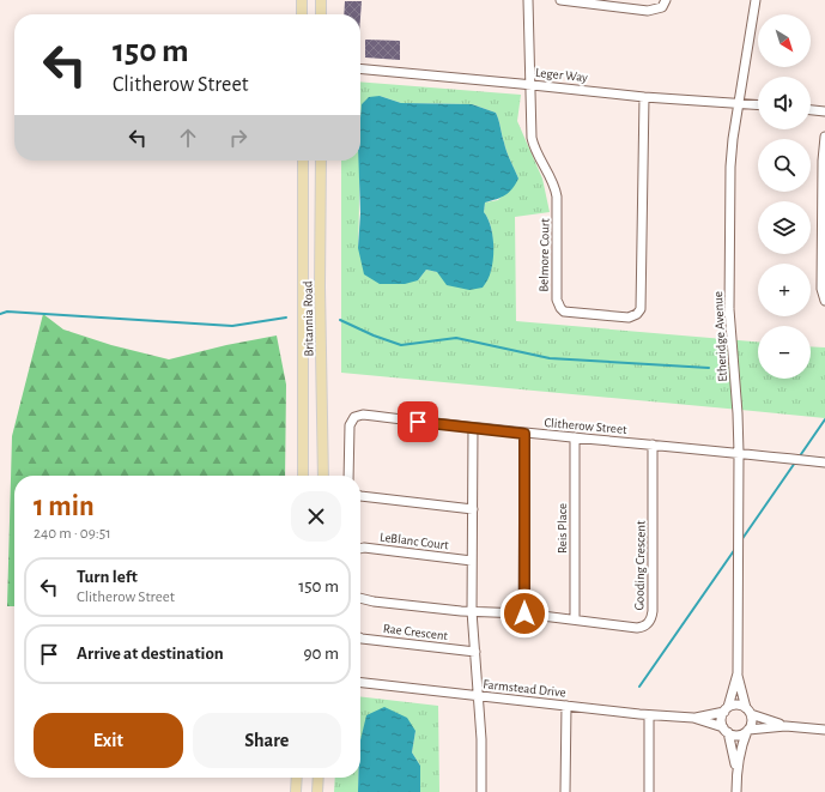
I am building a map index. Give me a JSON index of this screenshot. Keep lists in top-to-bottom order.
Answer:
{
  "streets": {
    "main road": ["Britannia Road"],
    "street": [
      "Leger Way",
      "Belmore Court",
      "Etheridge Avenue",
      "Clitherow Street",
      "Reis Place",
      "LeBlanc Court",
      "Gooding Crescent",
      "Rae Crescent",
      "Farmstead Drive"
    ]
  },
  "crossings": [
    ["Leger Way", "Belmore Court"],
    ["Leger Way", "Etheridge Avenue"],
    ["Etheridge Avenue", "Clitherow Street"],
    ["Etheridge Avenue", "Farmstead Drive"],
    ["Clitherow Street", "Reis Place"],
    ["Clitherow Street", "Gooding Crescent"],
    ["Reis Place", "Gooding Crescent"]
  ],
  "north": "bottom right",
  "page": {
    "map_buttons": ["+", "−"],
    "turn": ["150 m", "Clitherow Street"],
    "heading": ["1 min", "240 m · 09:51"],
    "list": [
      {
        "name": "Turn left",
        "note": "Clitherow Street",
        "value": "150 m"
      },
      {
        "name": "Arrive at destination",
        "value": "90 m"
      }
    ],
    "buttons": ["Exit", "Share"]
  }
}
